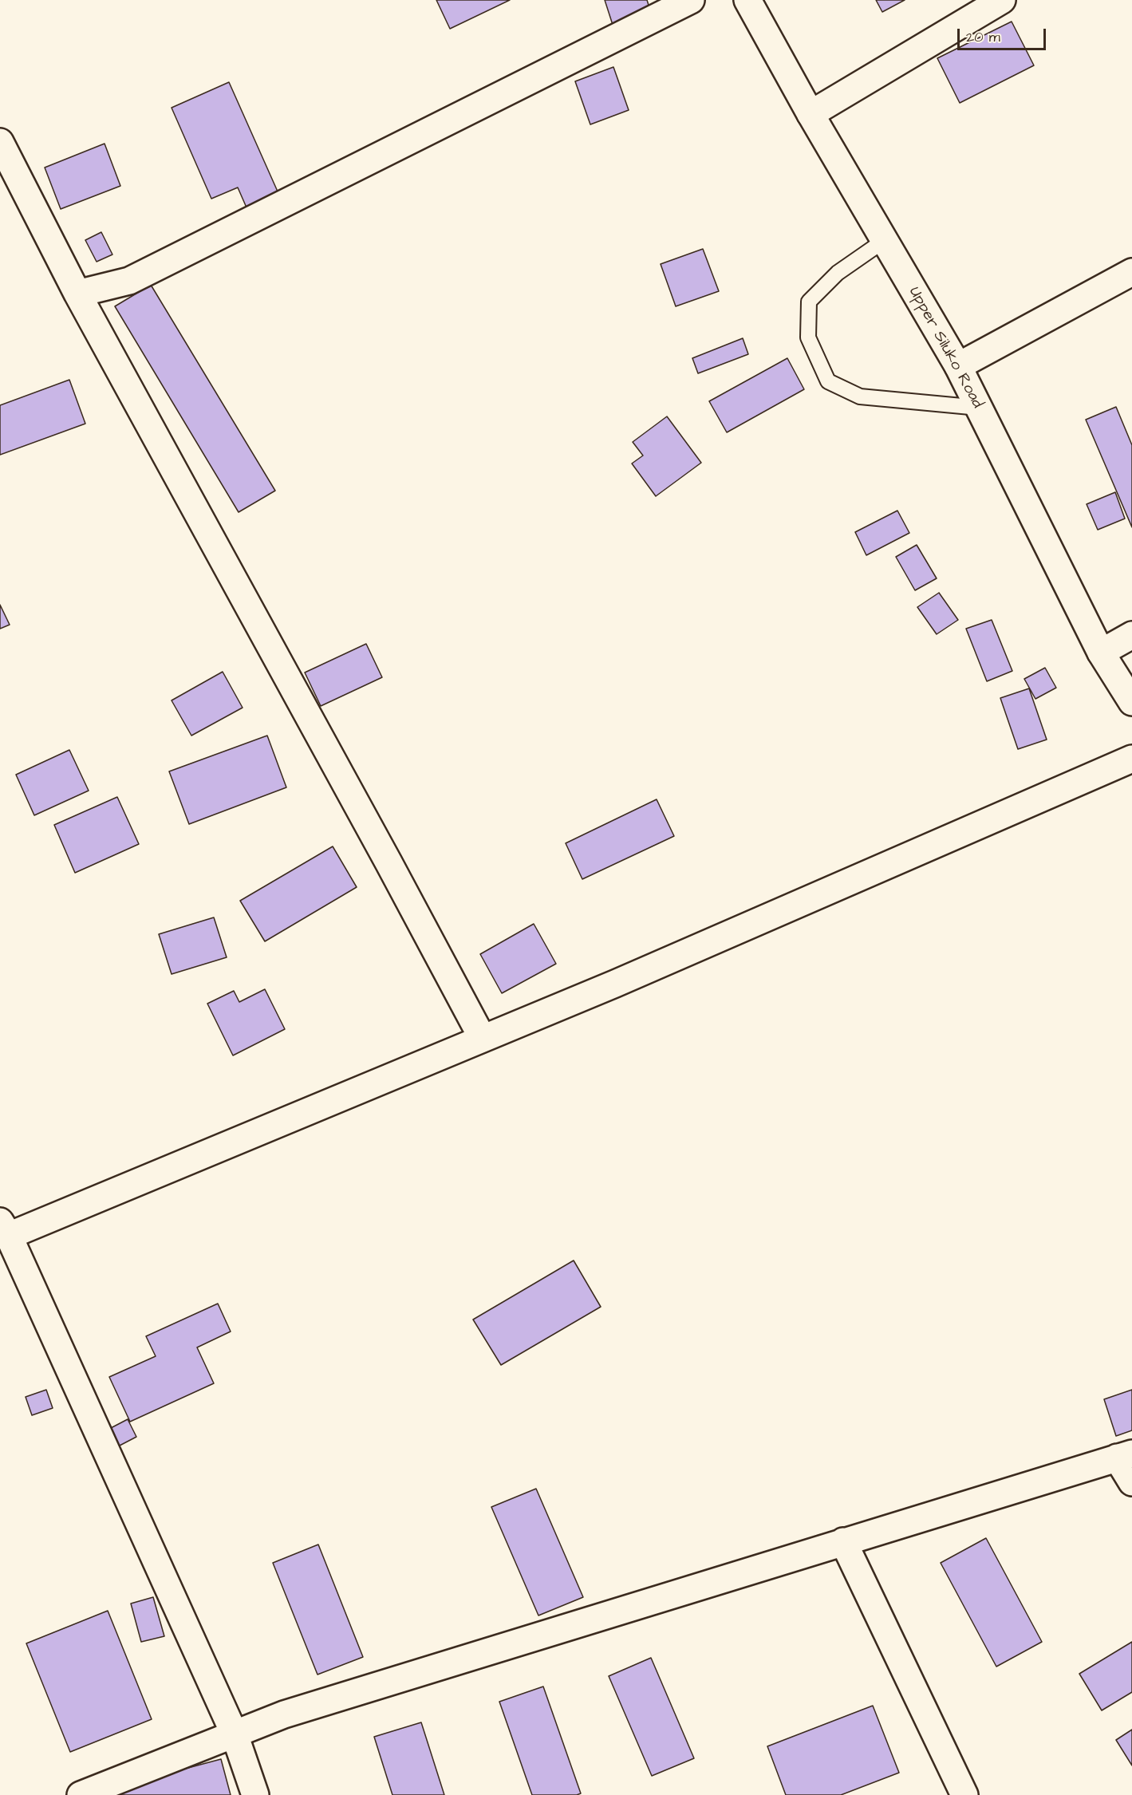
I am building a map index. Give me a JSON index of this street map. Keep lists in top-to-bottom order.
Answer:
{
  "streets": {
    "street": ["Upper Siluko Road"]
  },
  "scale_bar": "20 m"
}
